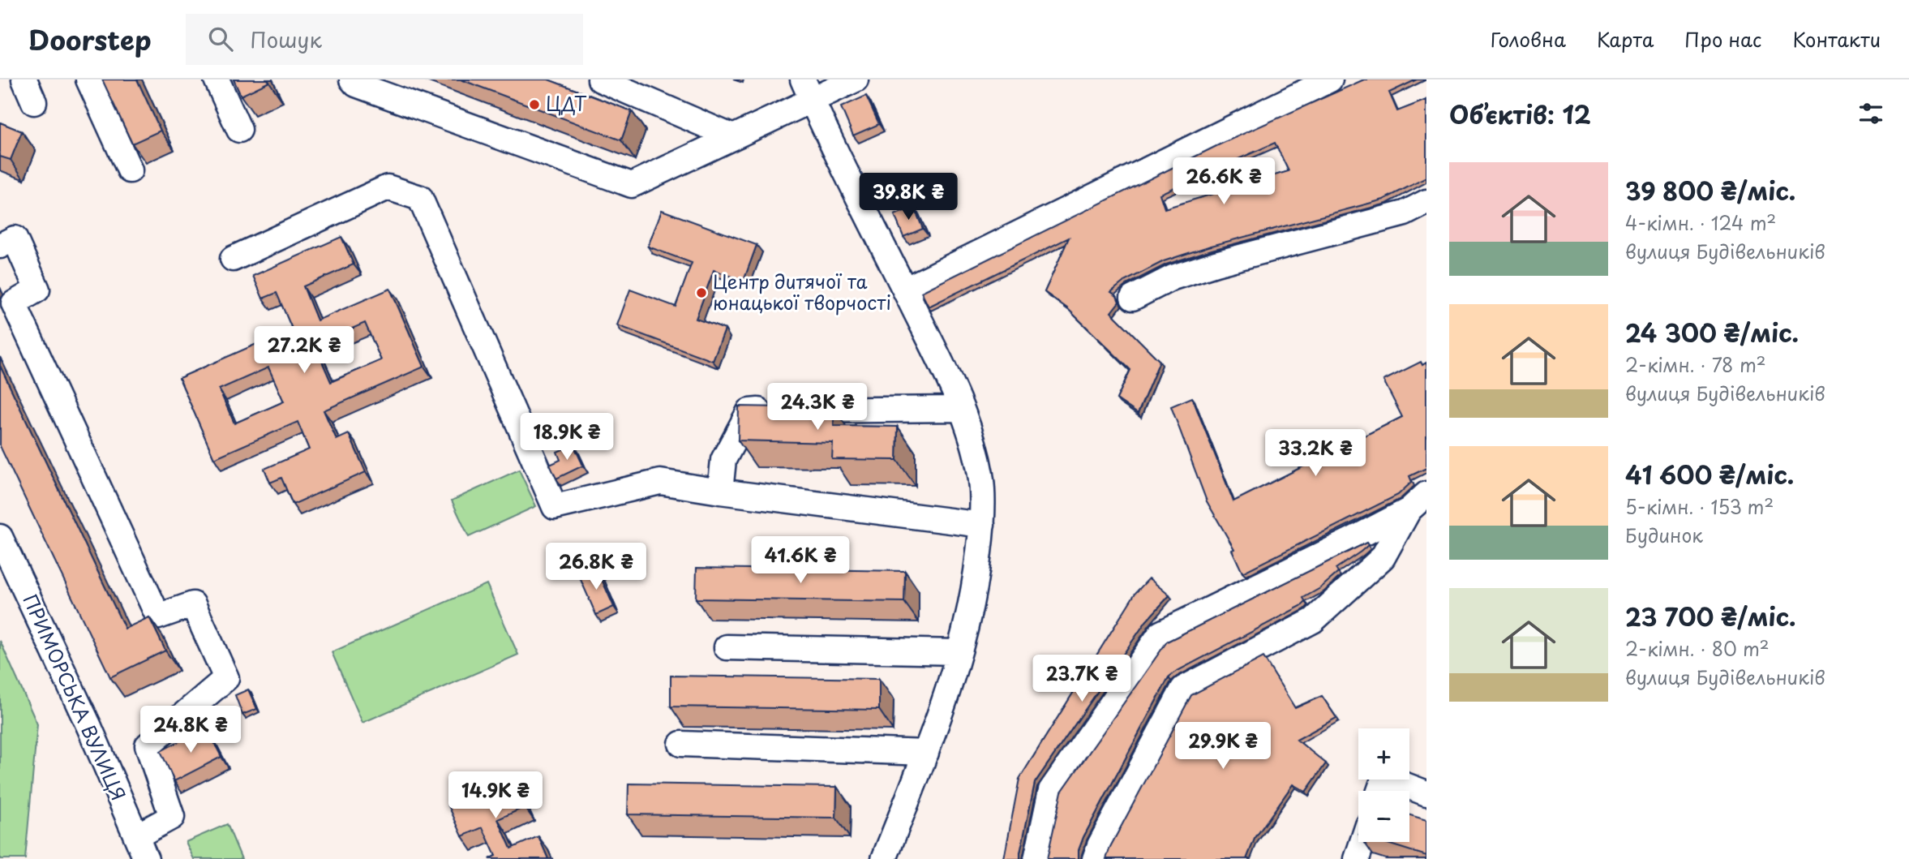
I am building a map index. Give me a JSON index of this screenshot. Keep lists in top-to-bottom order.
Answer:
{
  "streets": {
    "street": ["ПРИМОРСЬКА ВУЛИЦЯ"]
  },
  "places": ["ЦДТ", "Центр дитячої та юнацької творчості"],
  "page": {
    "header": "Doorstep",
    "search": "Пошук",
    "nav": [
      "Головна",
      "Карта",
      "Про нас",
      "Контакти"
    ],
    "heading": "Об’єктів: 12",
    "list": [
      {
        "name": "39 800 ₴/міс.",
        "note": "4-кімн. · 124 m² · вулиця Будівельників"
      },
      {
        "name": "24 300 ₴/міс.",
        "note": "2-кімн. · 78 m² · вулиця Будівельників"
      },
      {
        "name": "41 600 ₴/міс.",
        "note": "5-кімн. · 153 m² · Будинок"
      },
      {
        "name": "23 700 ₴/міс.",
        "note": "2-кімн. · 80 m² · вулиця Будівельників"
      }
    ],
    "price": [
      "26.6K ₴",
      "39.8K ₴",
      "27.2K ₴",
      "24.3K ₴",
      "18.9K ₴",
      "33.2K ₴",
      "41.6K ₴",
      "26.8K ₴",
      "23.7K ₴",
      "24.8K ₴",
      "29.9K ₴",
      "14.9K ₴"
    ],
    "map_buttons": ["+", "−"]
  }
}
